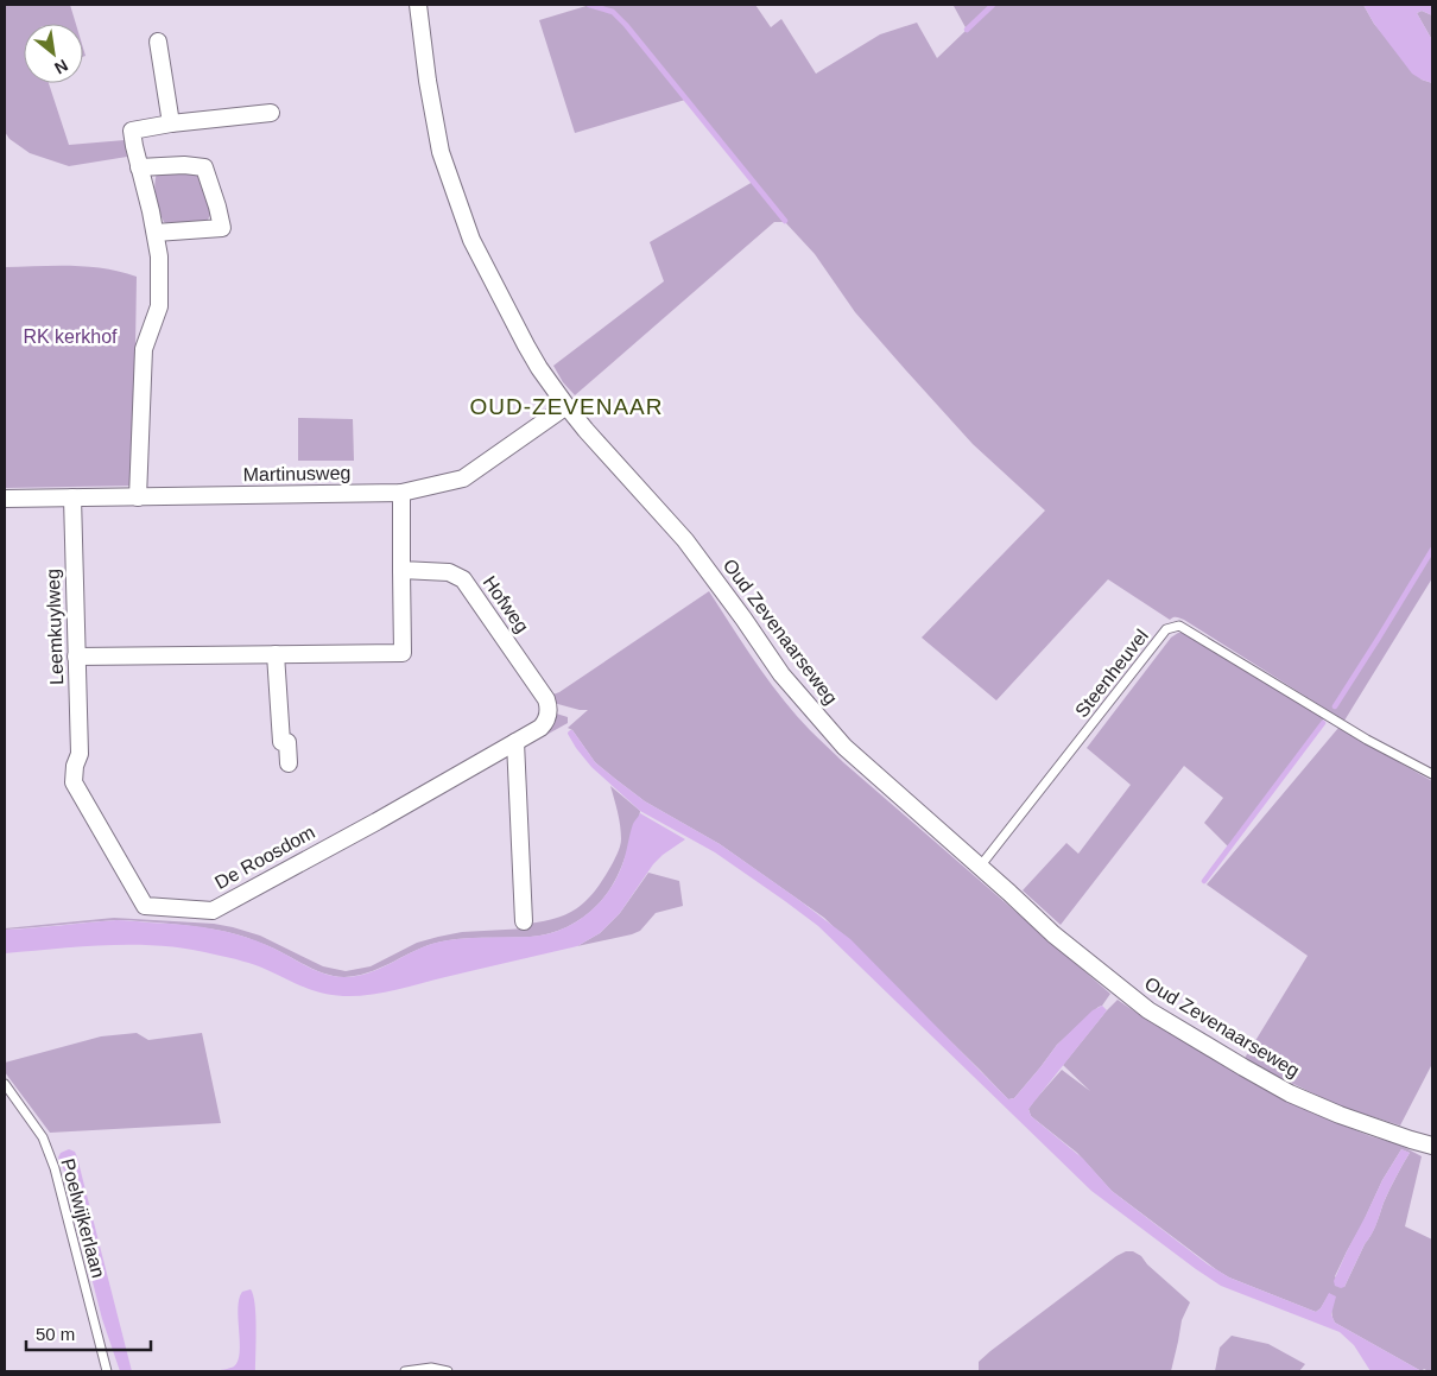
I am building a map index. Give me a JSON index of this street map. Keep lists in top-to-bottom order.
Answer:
{
  "streets": {
    "street": [
      "Martinusweg",
      "Hofweg",
      "Leemkuylweg",
      "Oud Zevenaarseweg",
      "De Roosdom"
    ],
    "lane": ["Steenheuvel", "Poelwijkerlaan"]
  },
  "crossings": [
    ["Martinusweg", "Leemkuylweg"],
    ["Martinusweg", "Oud Zevenaarseweg"],
    ["Hofweg", "De Roosdom"],
    ["Leemkuylweg", "De Roosdom"],
    ["Oud Zevenaarseweg", "Steenheuvel"]
  ],
  "districts": ["OUD-ZEVENAAR"],
  "parks": ["RK kerkhof"],
  "scale_bar": "50 m",
  "north": "bottom right"
}
